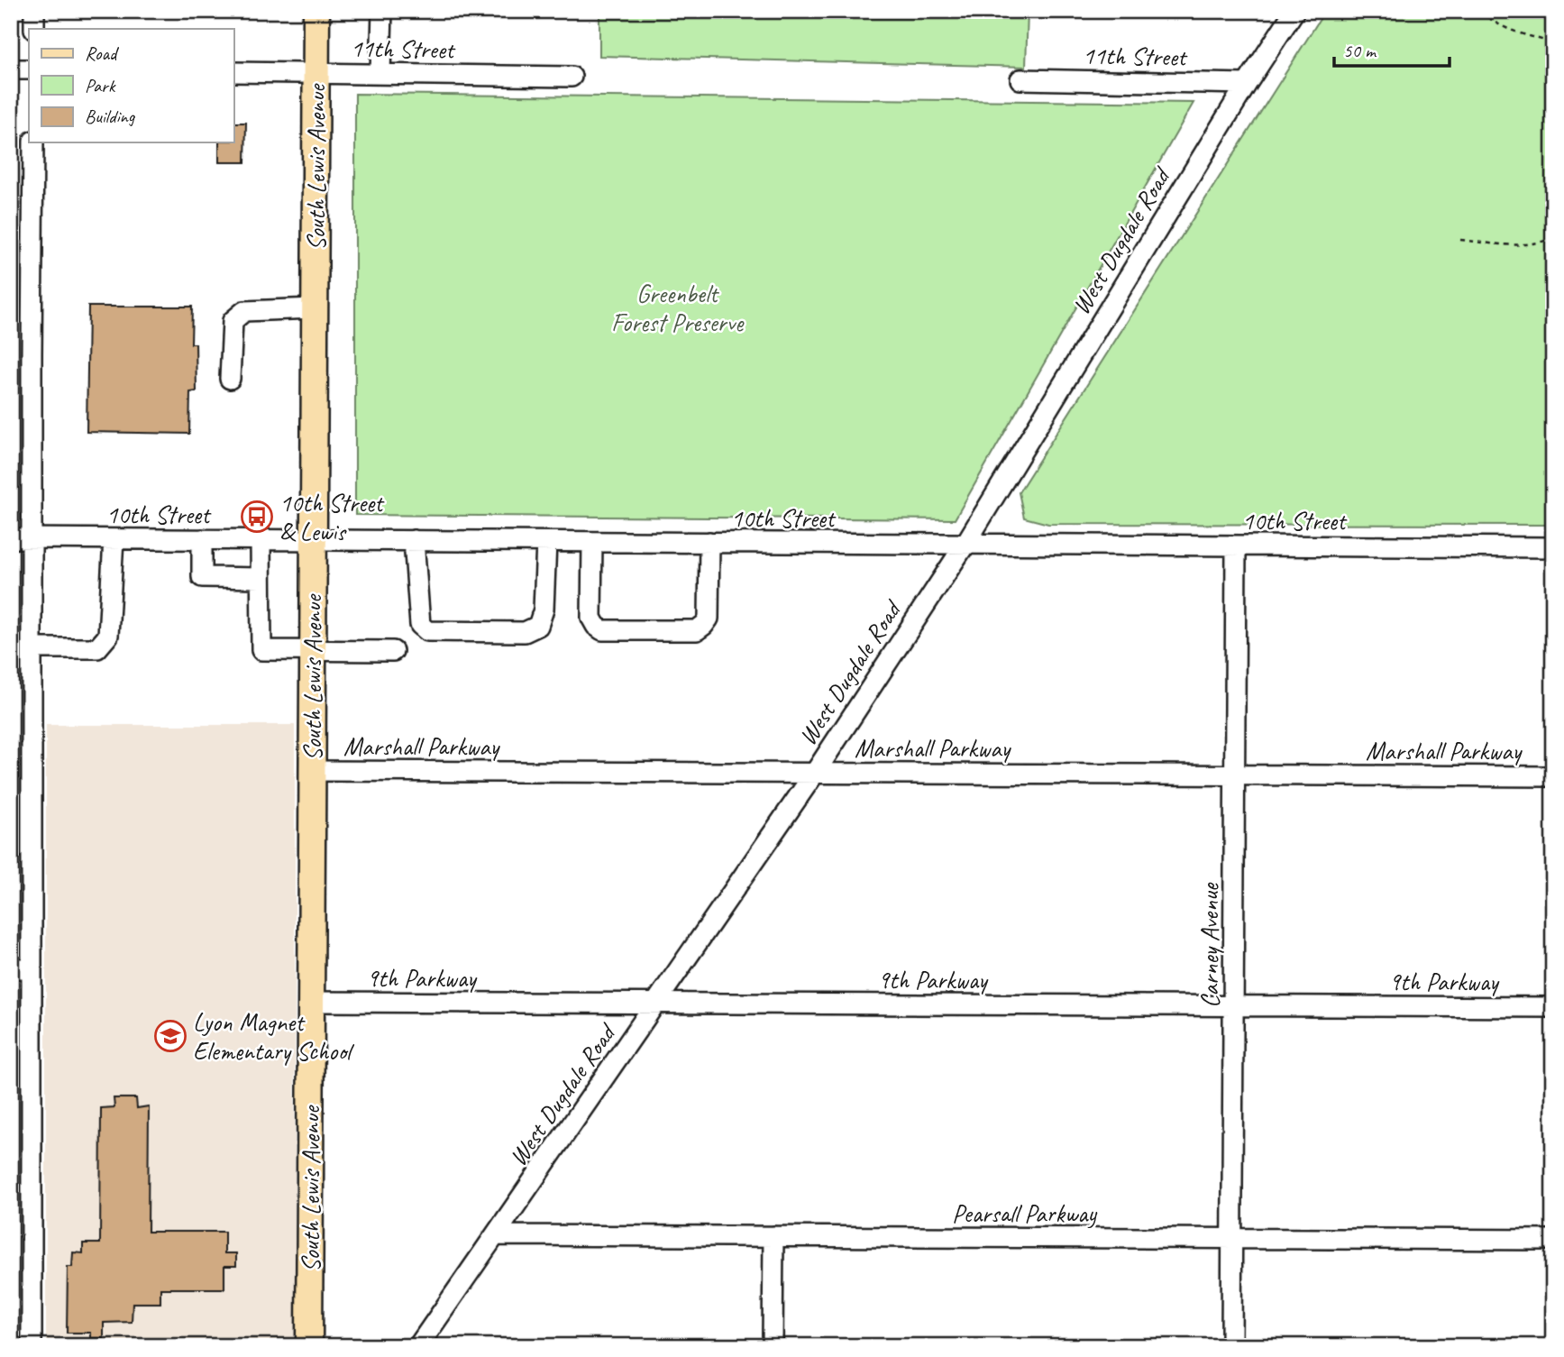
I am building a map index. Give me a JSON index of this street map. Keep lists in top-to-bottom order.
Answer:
{
  "streets": {
    "main road": ["South Lewis Avenue"],
    "street": [
      "11th Street",
      "West Dugdale Road",
      "10th Street",
      "Marshall Parkway",
      "Carney Avenue",
      "9th Parkway",
      "Pearsall Parkway"
    ]
  },
  "crossings": [
    ["11th Street", "South Lewis Avenue"],
    ["11th Street", "West Dugdale Road"],
    ["South Lewis Avenue", "10th Street"],
    ["South Lewis Avenue", "Marshall Parkway"],
    ["South Lewis Avenue", "9th Parkway"],
    ["West Dugdale Road", "10th Street"],
    ["West Dugdale Road", "Marshall Parkway"],
    ["West Dugdale Road", "9th Parkway"],
    ["West Dugdale Road", "Pearsall Parkway"],
    ["10th Street", "Carney Avenue"],
    ["Marshall Parkway", "Carney Avenue"],
    ["Carney Avenue", "9th Parkway"],
    ["Carney Avenue", "Pearsall Parkway"]
  ],
  "parks": ["Greenbelt Forest Preserve"],
  "places": {
    "bus stop": ["10th Street & Lewis"],
    "school or university": ["Lyon Magnet Elementary School"]
  },
  "legend": ["Road", "Park", "Building"],
  "scale_bar": "50 m"
}
